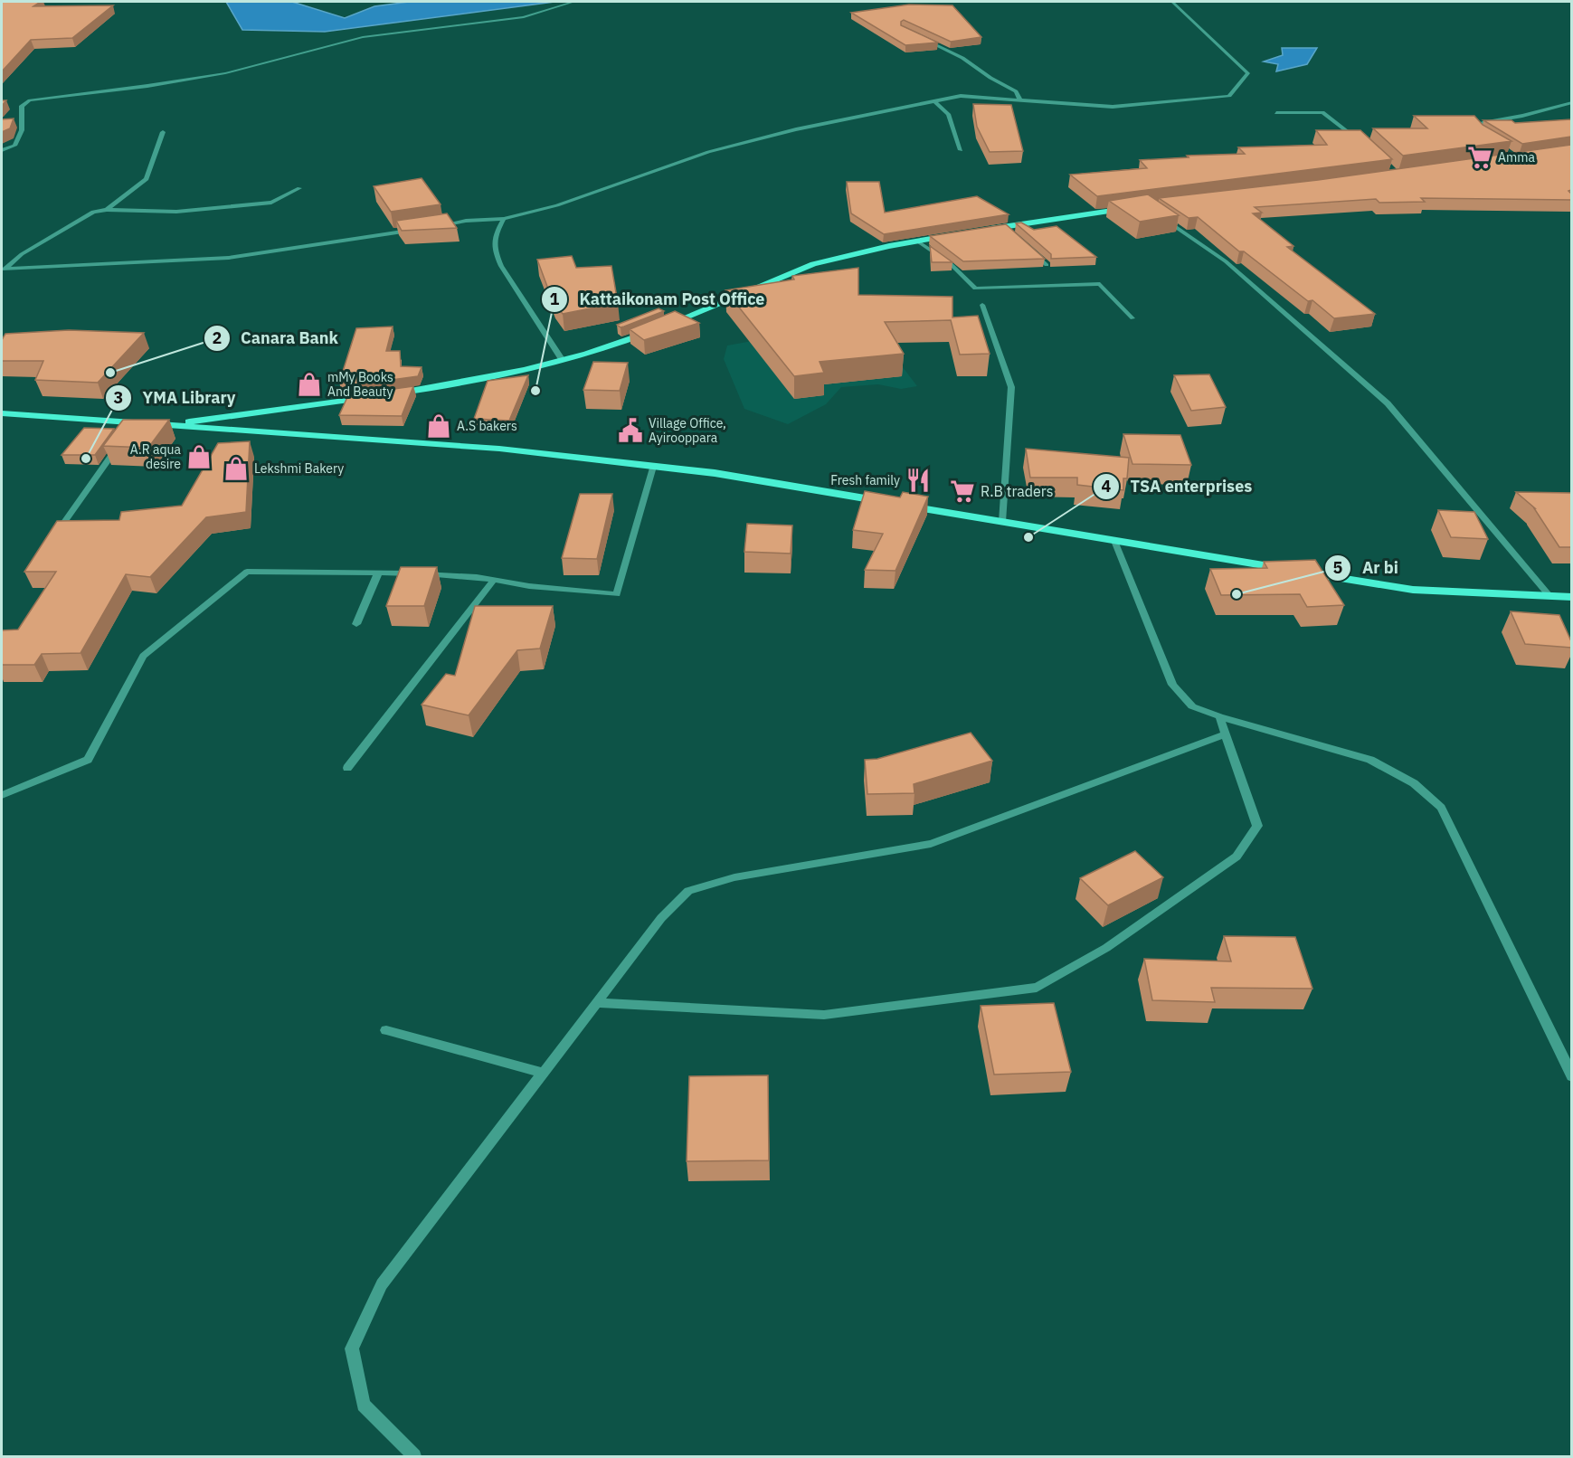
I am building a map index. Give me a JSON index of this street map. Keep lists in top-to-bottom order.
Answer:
{
  "places": {
    "supermarket": ["Amma", "R.B traders"],
    "other": [
      "Canara Bank",
      "Kattaikonam Post Office",
      "YMA Library",
      "TSA enterprises",
      "Ar bi"
    ],
    "shop": [
      "mMy Books And Beauty",
      "A.S bakers",
      "A.R aqua desire",
      "Lekshmi Bakery"
    ],
    "public building": ["Village Office, Ayirooppara"],
    "restaurant": ["Fresh family"]
  }
}
